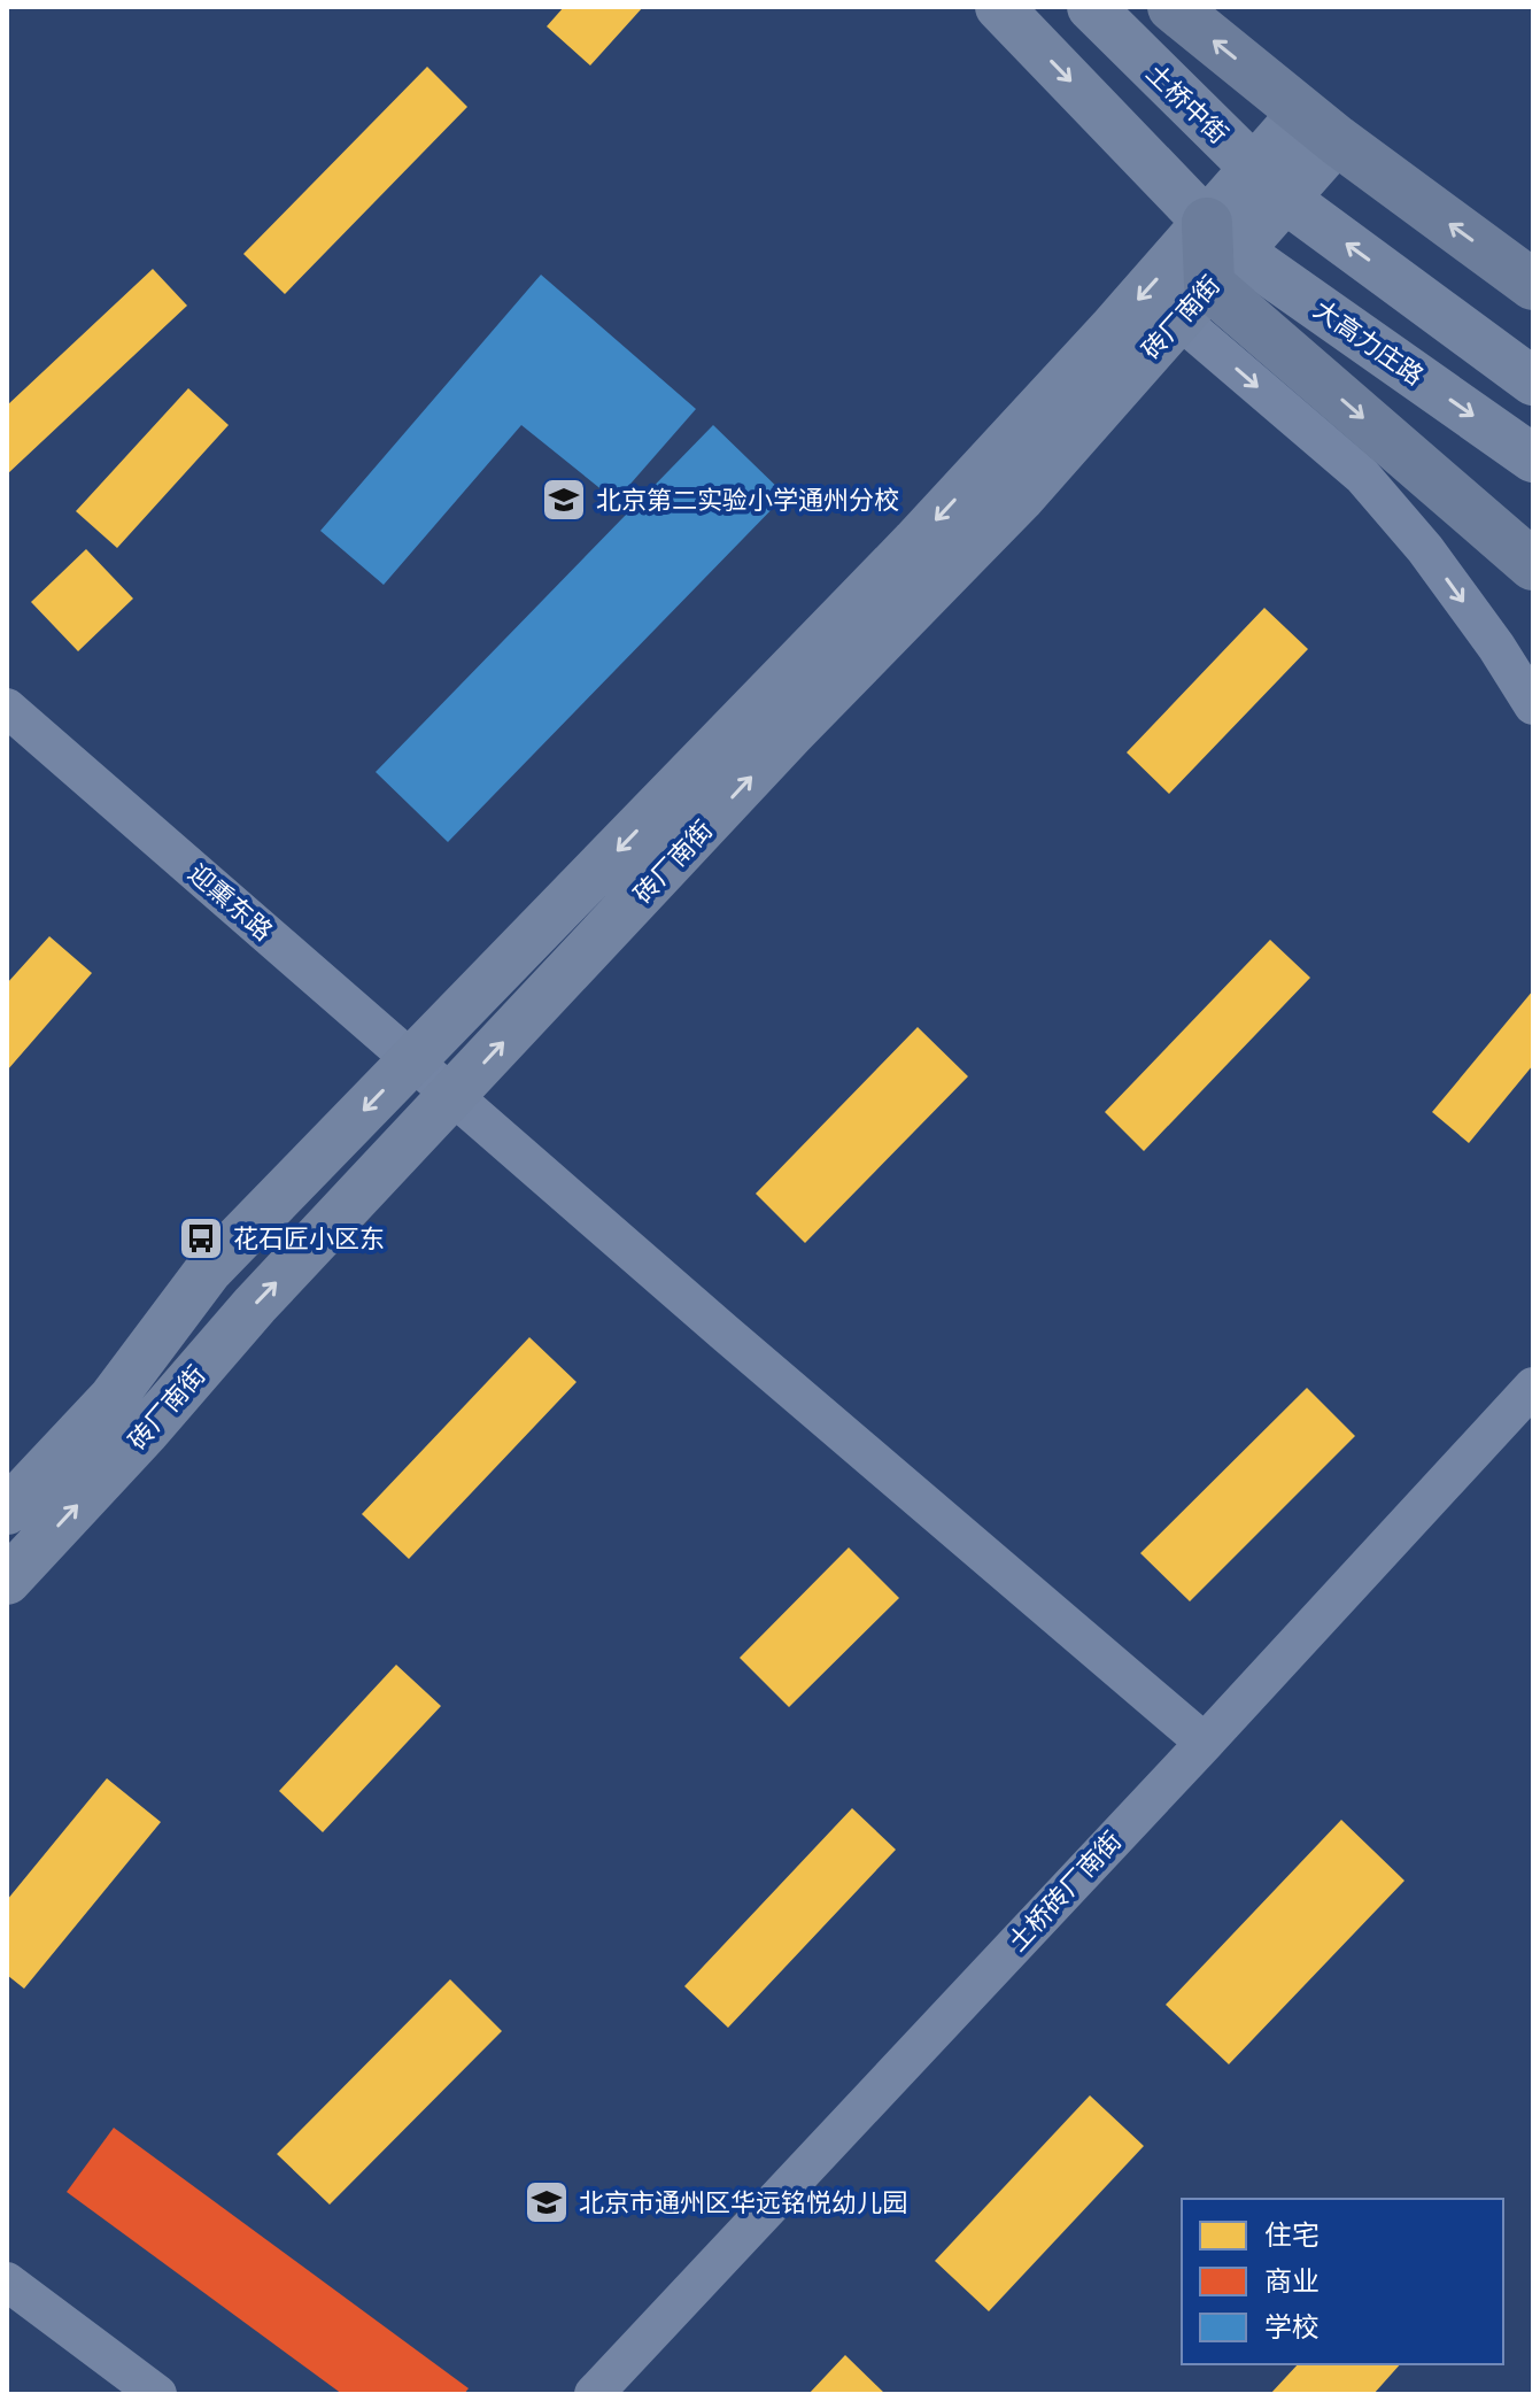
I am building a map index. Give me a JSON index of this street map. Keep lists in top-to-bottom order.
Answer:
{
  "streets": {
    "main road": ["土桥中街", "砖厂南街", "大高力庄路"],
    "street": ["迎熏东路", "土桥砖厂南街"]
  },
  "crossings": [
    ["土桥中街", "砖厂南街"],
    ["砖厂南街", "大高力庄路"],
    ["砖厂南街", "迎熏东路"],
    ["迎熏东路", "土桥砖厂南街"]
  ],
  "places": {
    "school or university": ["北京第二实验小学通州分校", "北京市通州区华远铭悦幼儿园"],
    "bus stop": ["花石匠小区东"]
  },
  "legend": ["住宅", "商业", "学校"]
}
